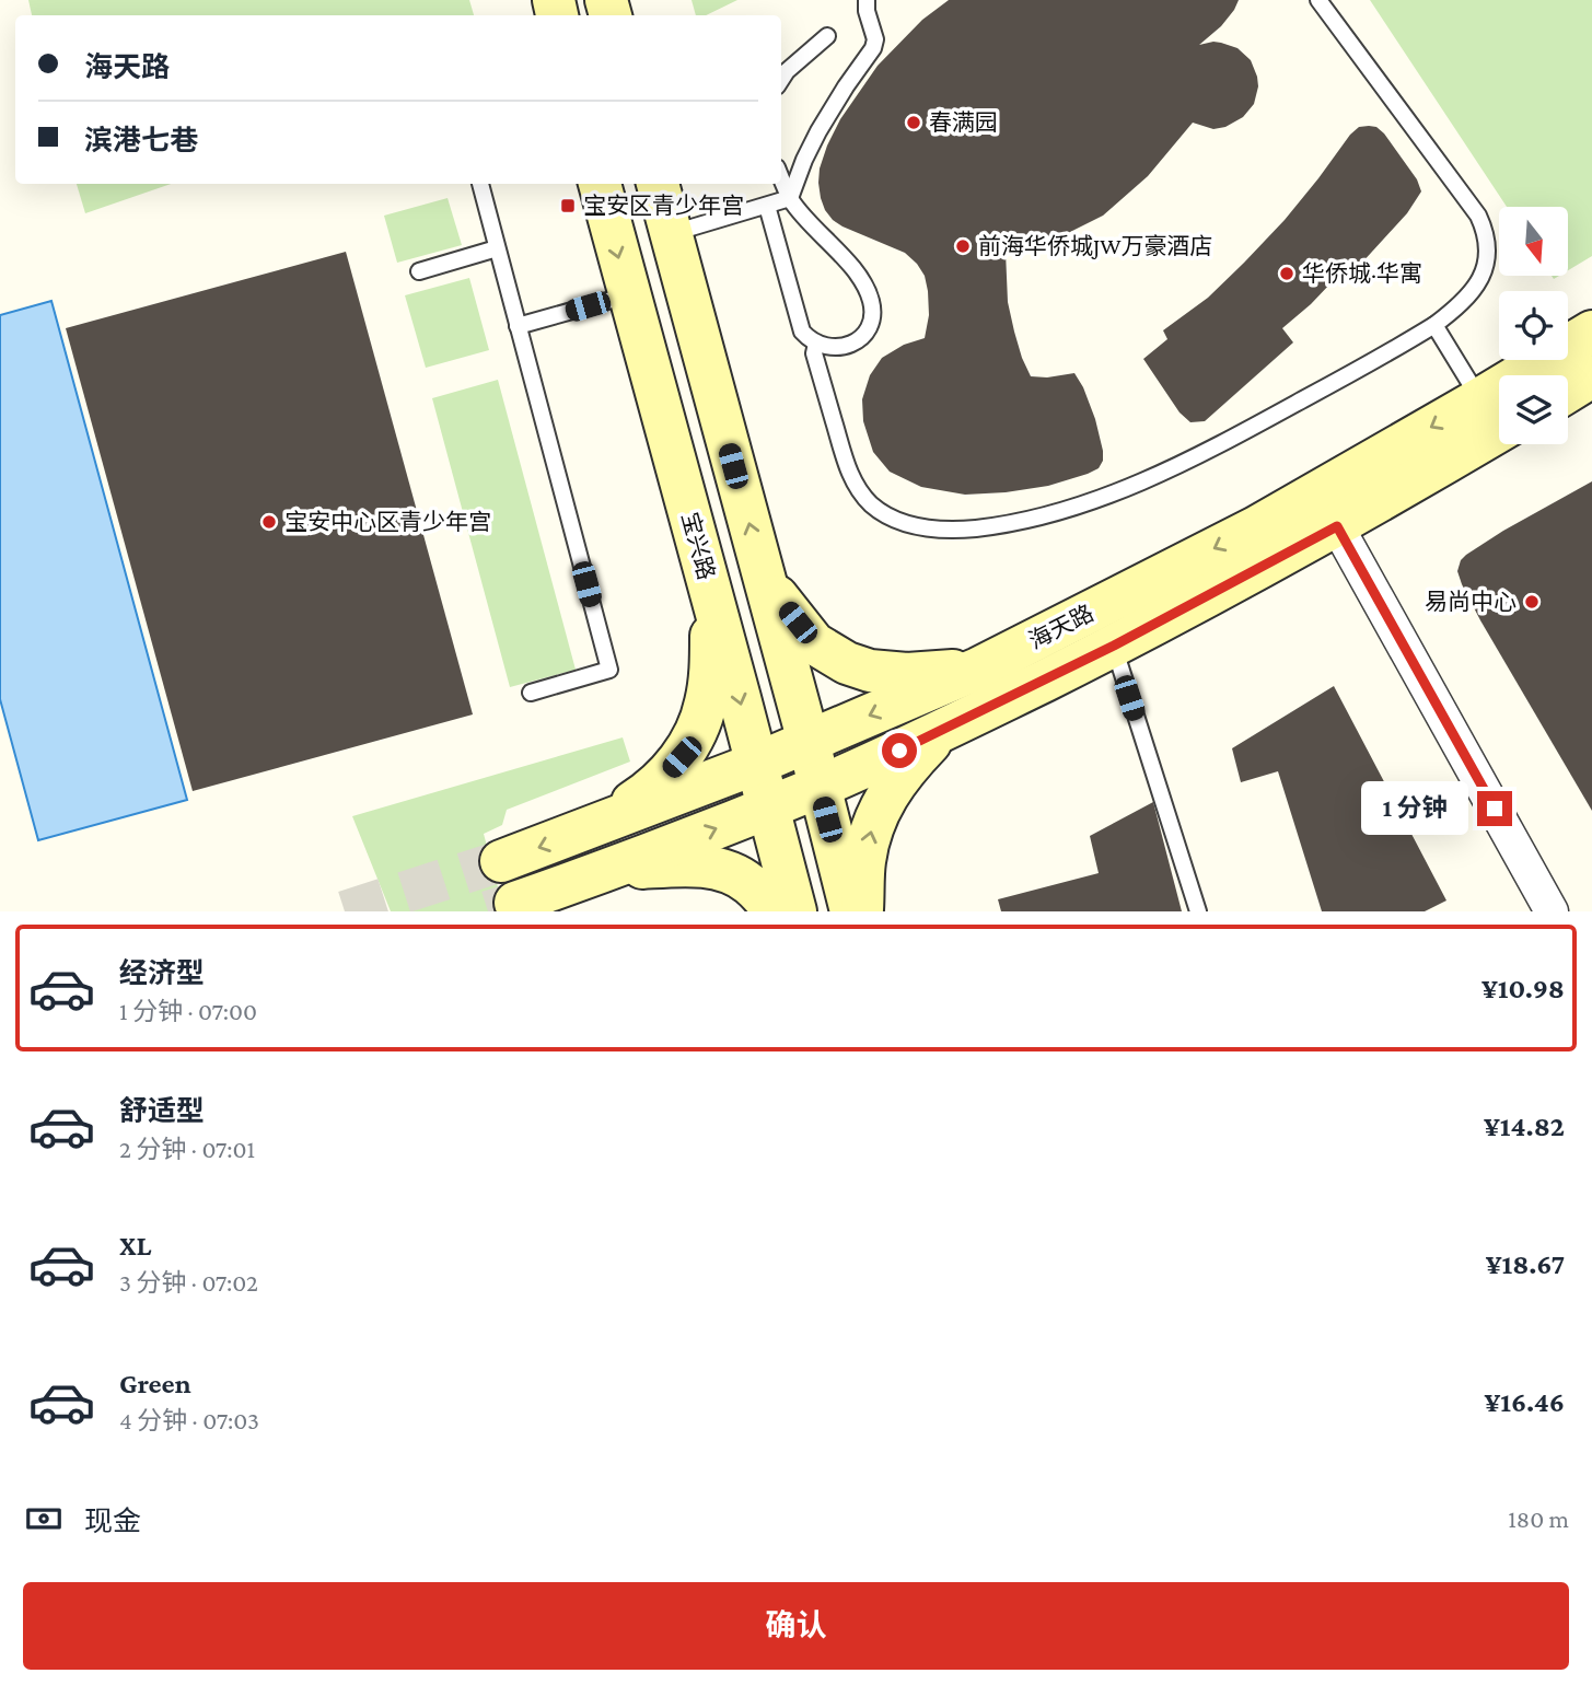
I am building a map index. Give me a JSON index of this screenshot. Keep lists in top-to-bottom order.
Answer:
{
  "streets": {
    "main road": ["宝兴路", "海天路"]
  },
  "crossings": [
    ["宝兴路", "海天路"]
  ],
  "places": {
    "other": [
      "春满园",
      "前海华侨城JW万豪酒店",
      "华侨城·华寓",
      "宝安中心区青少年宫",
      "易尚中心"
    ],
    "transit": ["宝安区青少年宫"]
  },
  "north": "bottom",
  "page": {
    "banner": ["海天路", "滨港七巷"],
    "bubble": "1 分钟",
    "list": [
      {
        "name": "经济型",
        "note": "1 分钟 · 07:00",
        "value": "¥10.98"
      },
      {
        "name": "舒适型",
        "note": "2 分钟 · 07:01",
        "value": "¥14.82"
      },
      {
        "name": "XL",
        "note": "3 分钟 · 07:02",
        "value": "¥18.67"
      },
      {
        "name": "Green",
        "note": "4 分钟 · 07:03",
        "value": "¥16.46"
      }
    ],
    "pay": ["现金", "180 m"],
    "buttons": "确认"
  }
}
